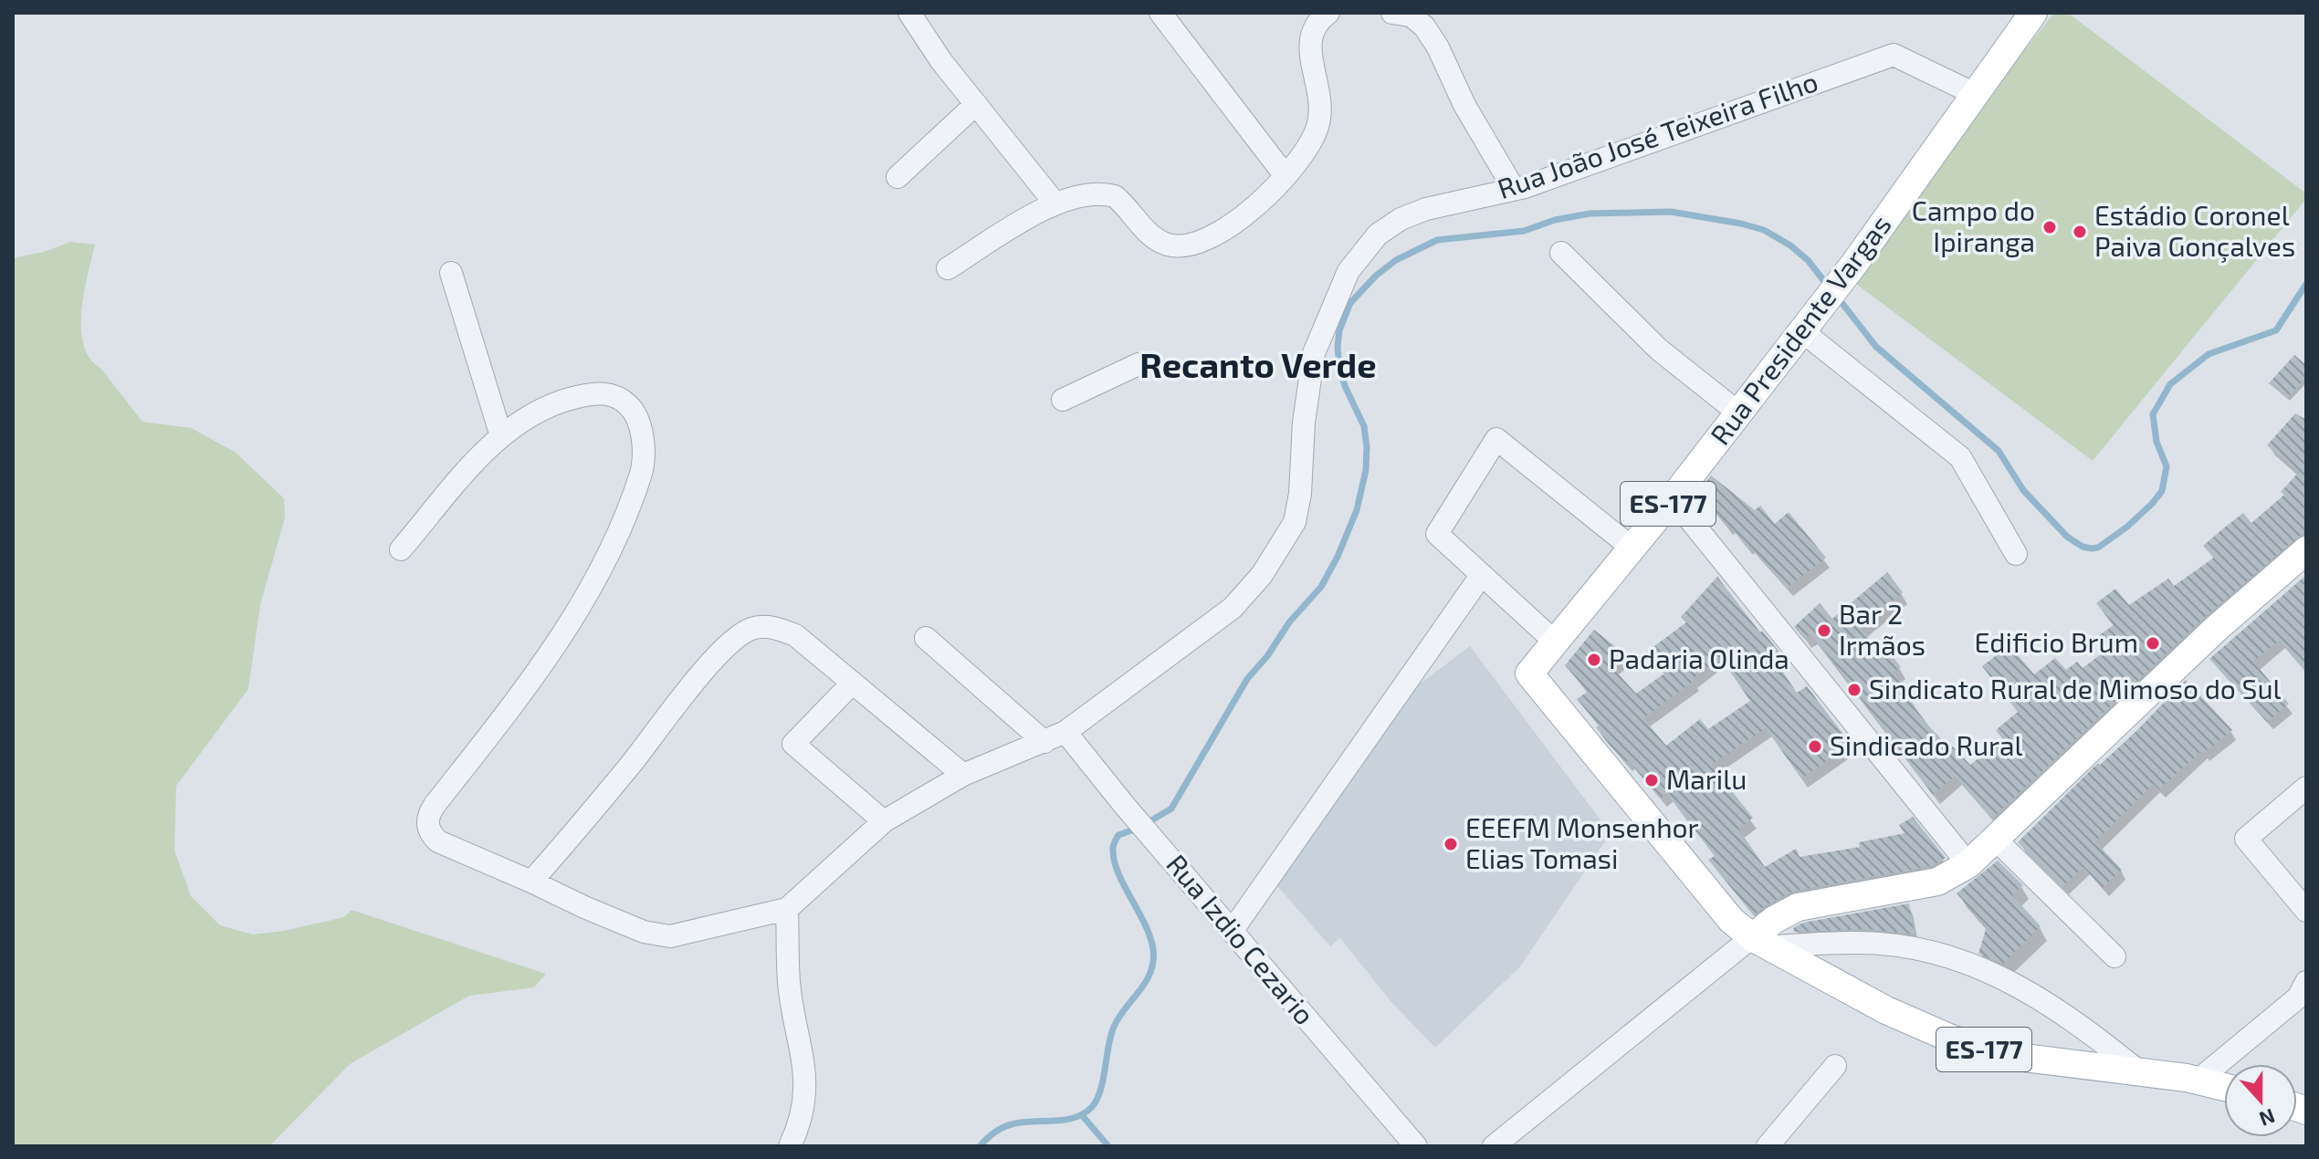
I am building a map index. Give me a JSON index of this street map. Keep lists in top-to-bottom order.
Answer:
{
  "streets": {
    "main road": ["Rua Presidente Vargas", "ES-177"],
    "street": ["Rua João José Teixeira Filho", "Rua Izdio Cezario"]
  },
  "crossings": [
    ["Rua João José Teixeira Filho", "Rua Presidente Vargas"],
    ["Rua João José Teixeira Filho", "Rua Izdio Cezario"],
    ["Rua Presidente Vargas", "ES-177"]
  ],
  "districts": ["Recanto Verde"],
  "places": [
    "Campo do Ipiranga",
    "Estádio Coronel Paiva Gonçalves",
    "Bar 2 Irmãos",
    "Edificio Brum",
    "Padaria Olinda",
    "Sindicato Rural de Mimoso do Sul",
    "Sindicado Rural",
    "Marilu",
    "EEEFM Monsenhor Elias Tomasi"
  ],
  "north": "bottom"
}
